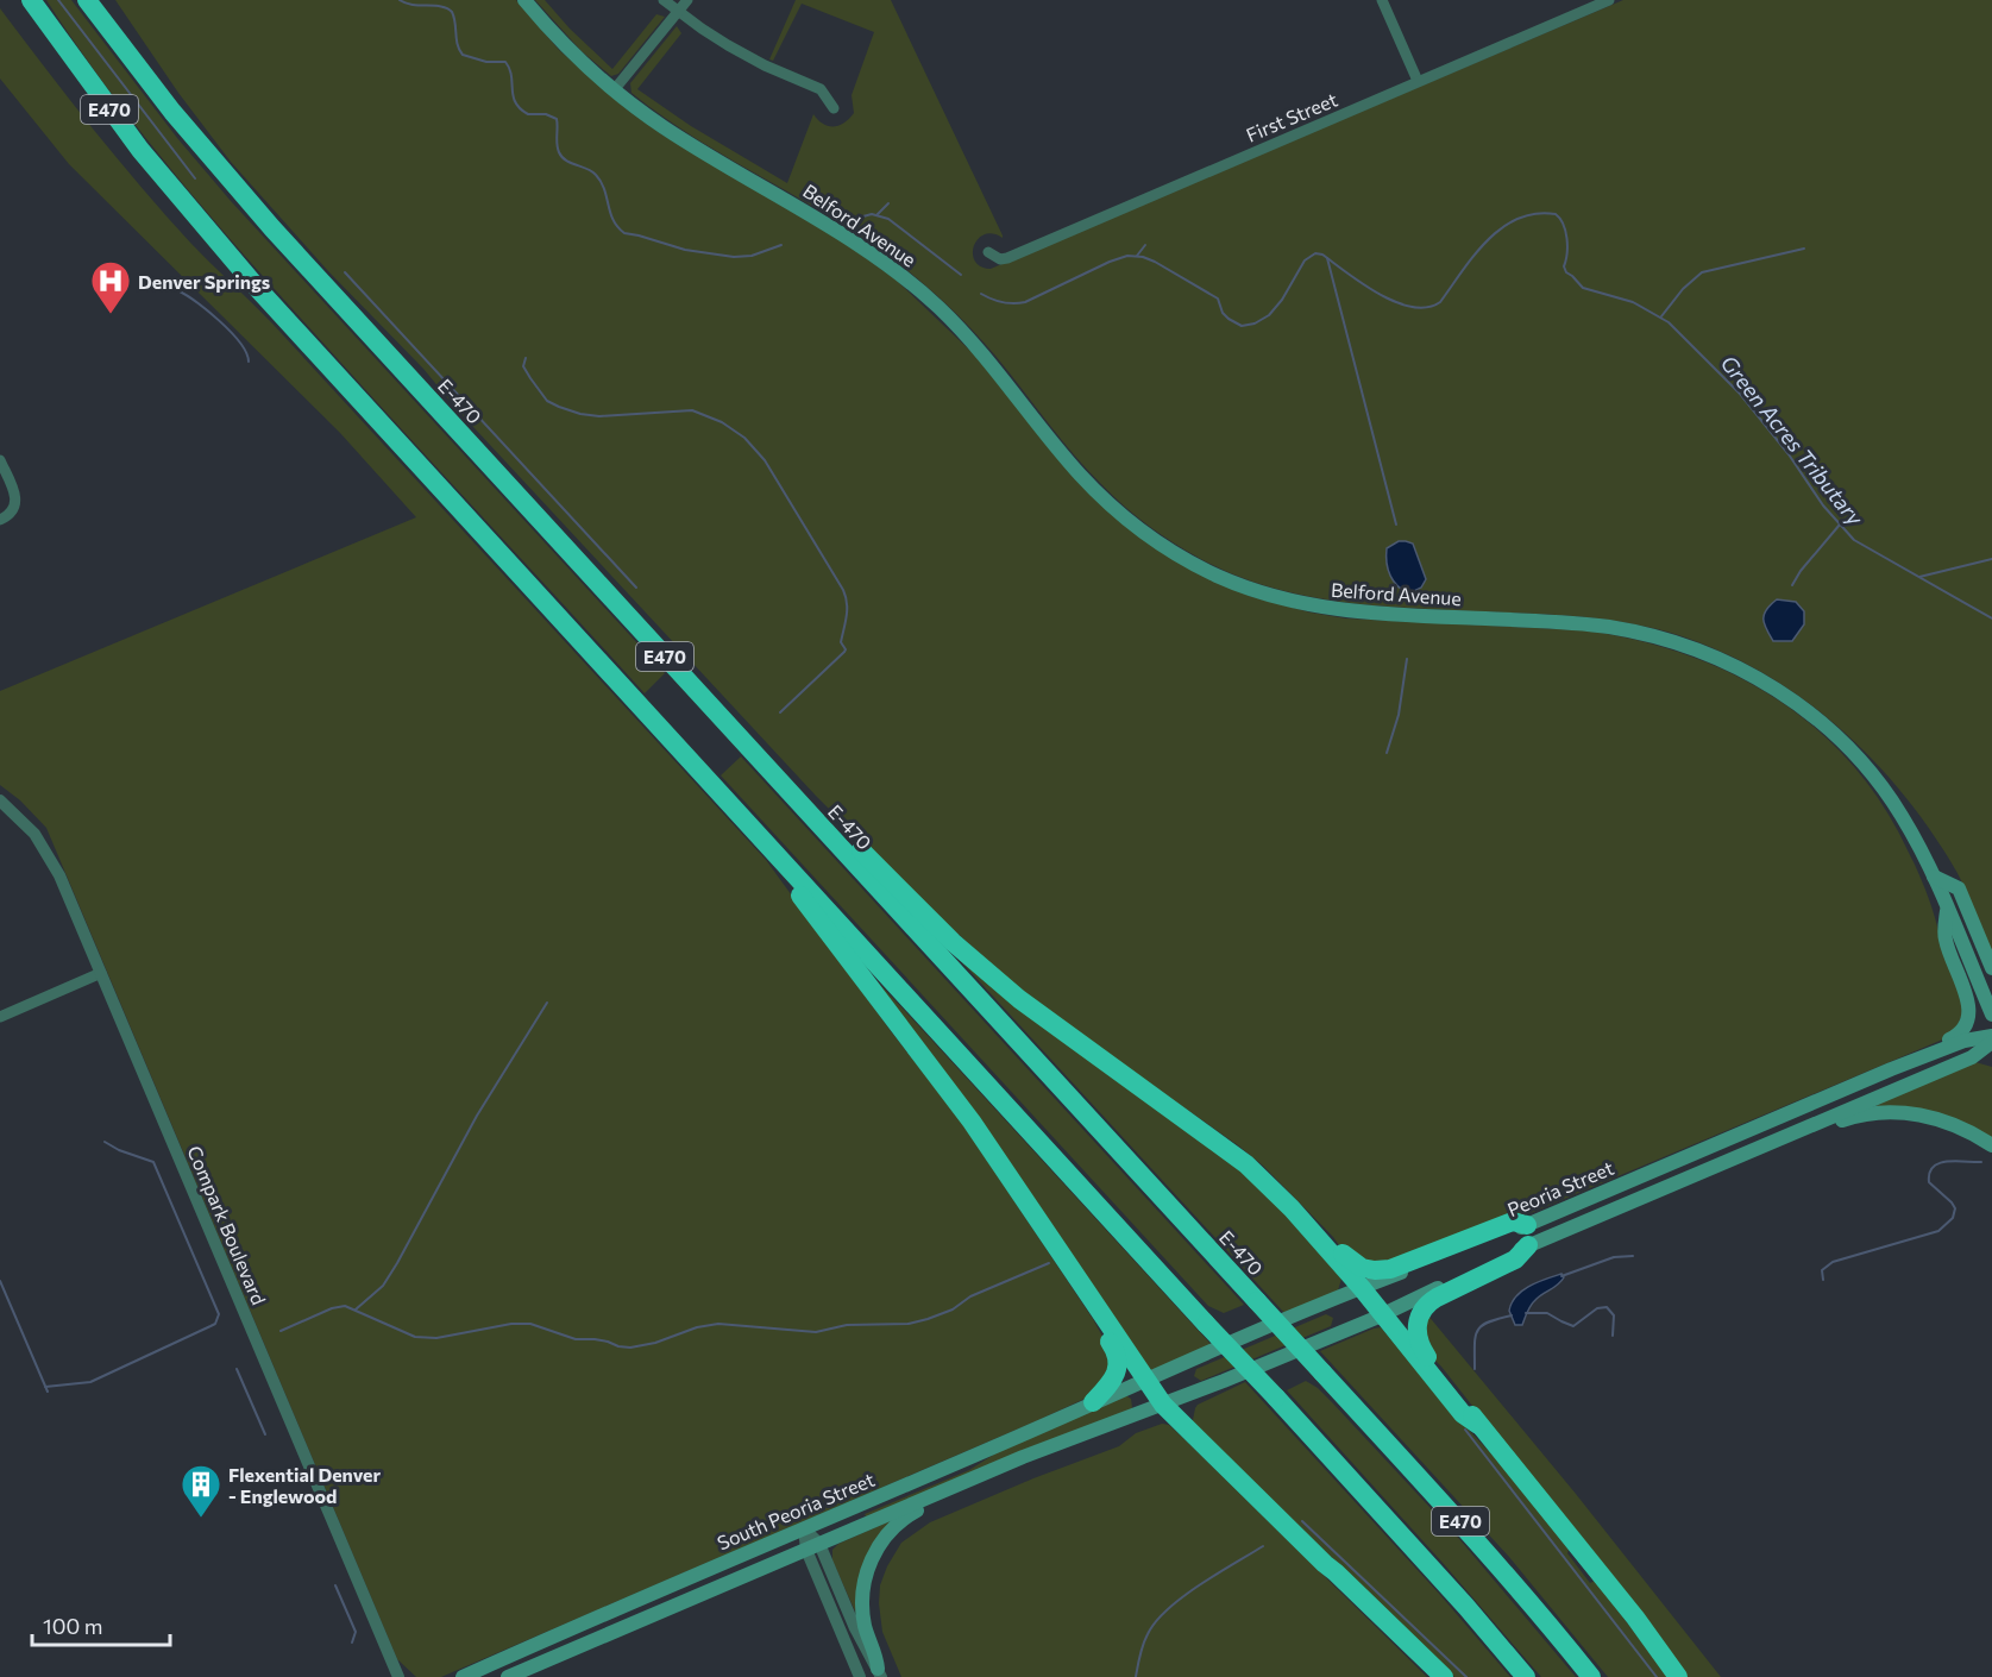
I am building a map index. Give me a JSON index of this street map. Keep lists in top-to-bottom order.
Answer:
{
  "streets": {
    "highway": ["E470", "E-470"],
    "main road": ["Belford Avenue", "Peoria Street", "South Peoria Street"],
    "street": ["First Street", "Compark Boulevard"]
  },
  "crossings": [
    ["Peoria Street", "South Peoria Street"]
  ],
  "water": ["Green Acres Tributary"],
  "places": {
    "hospital": ["Denver Springs"],
    "building": ["Flexential Denver - Englewood"]
  },
  "scale_bar": "100 m"
}
